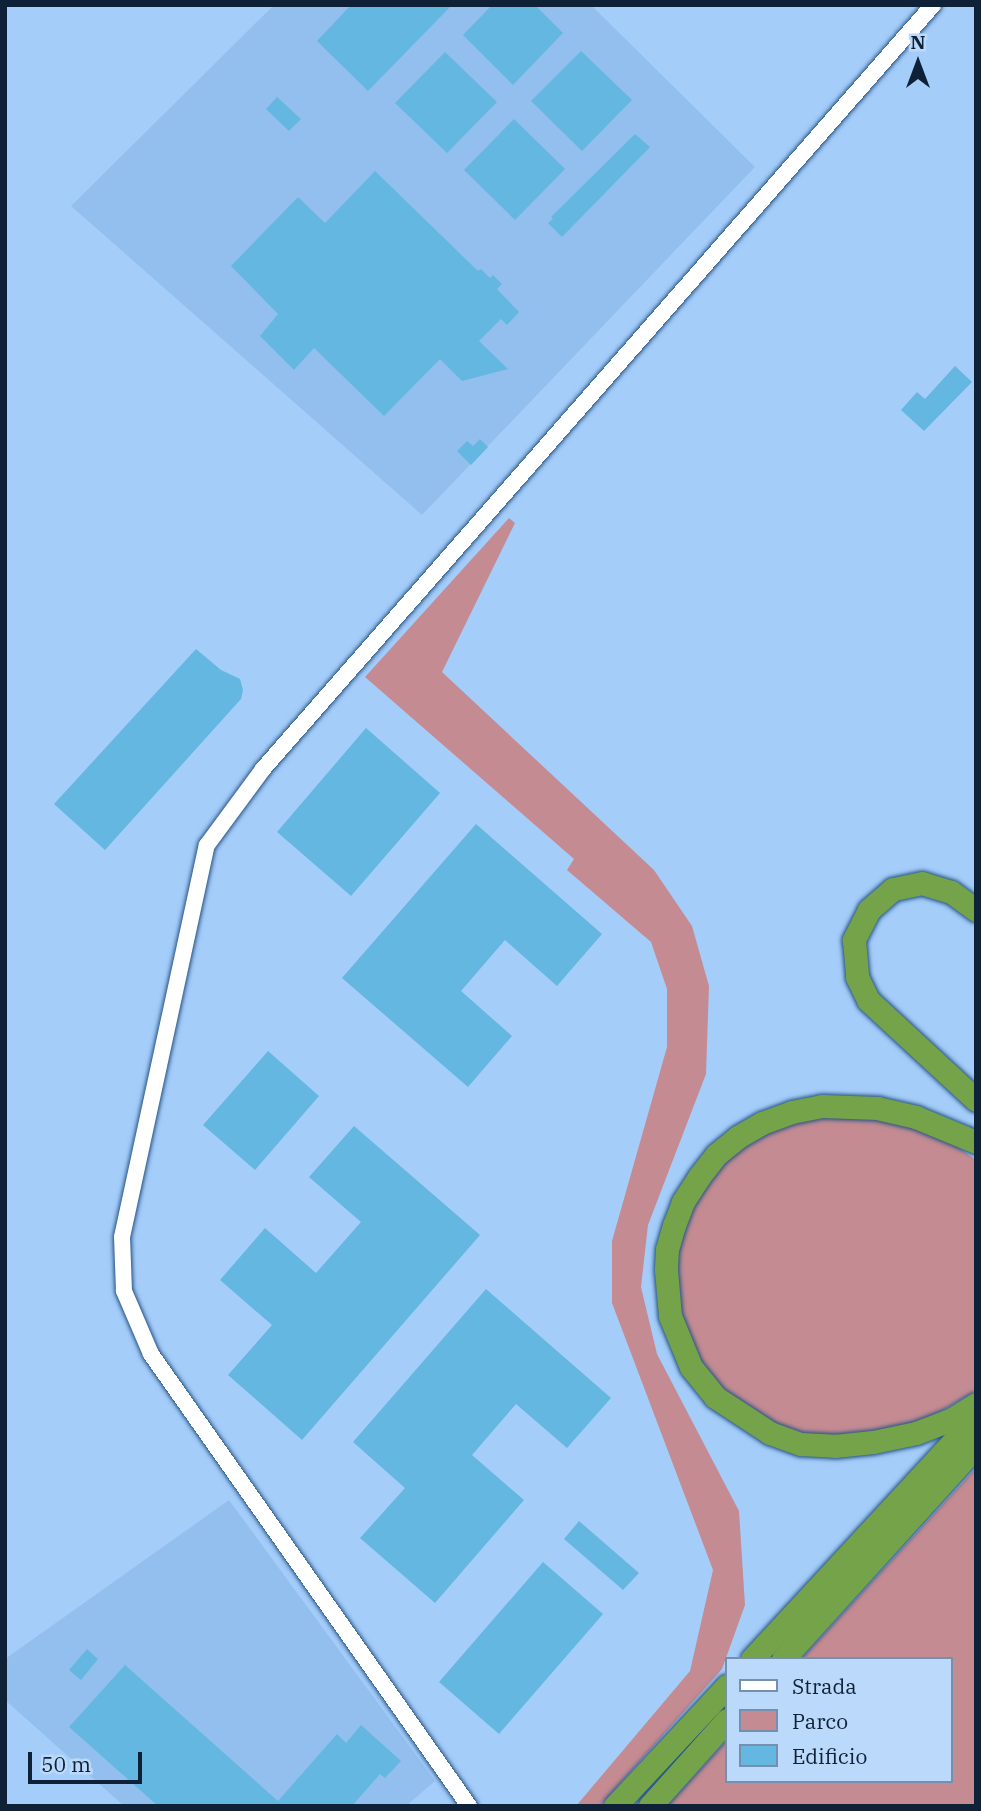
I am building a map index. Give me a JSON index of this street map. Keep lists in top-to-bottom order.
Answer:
{
  "legend": ["Strada", "Parco", "Edificio"],
  "scale_bar": "50 m",
  "north": "top"
}
